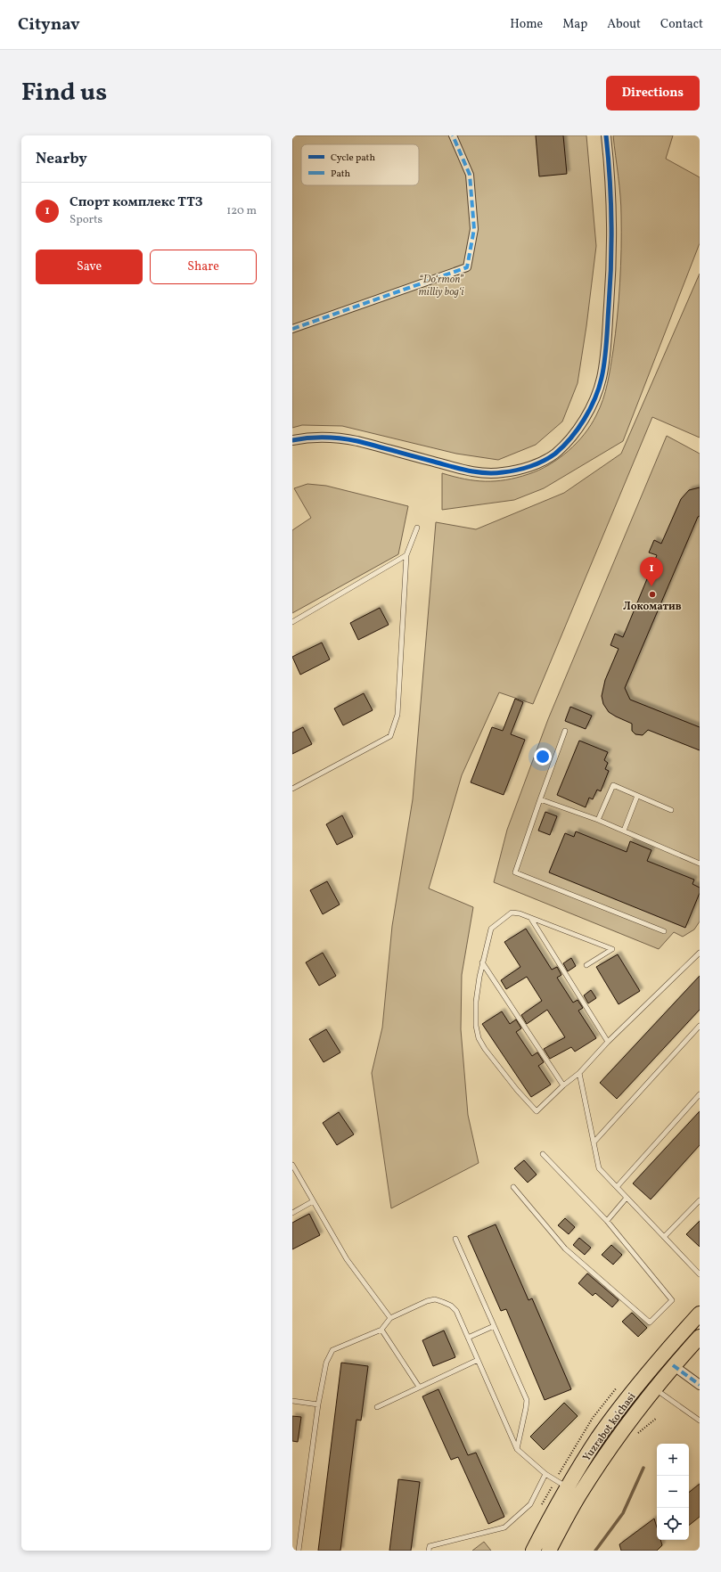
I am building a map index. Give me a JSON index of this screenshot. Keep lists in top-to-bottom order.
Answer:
{
  "streets": {
    "main road": ["Yuzrabot ko'chasi"]
  },
  "parks": ["“Do‘rmon” milliy bog‘i"],
  "places": ["Локоматив"],
  "legend": ["Cycle path", "Path"],
  "page": {
    "header": "Citynav",
    "nav": [
      "Home",
      "Map",
      "About",
      "Contact"
    ],
    "title": "Find us",
    "buttons": [
      "Directions",
      ["Save", "Share"]
    ],
    "heading": "Nearby",
    "list": [
      {
        "mark": "1",
        "name": "Спорт комплекс ТТЗ",
        "note": "Sports",
        "value": "120 m"
      }
    ],
    "pins": "1",
    "map_buttons": ["+", "−"]
  }
}
